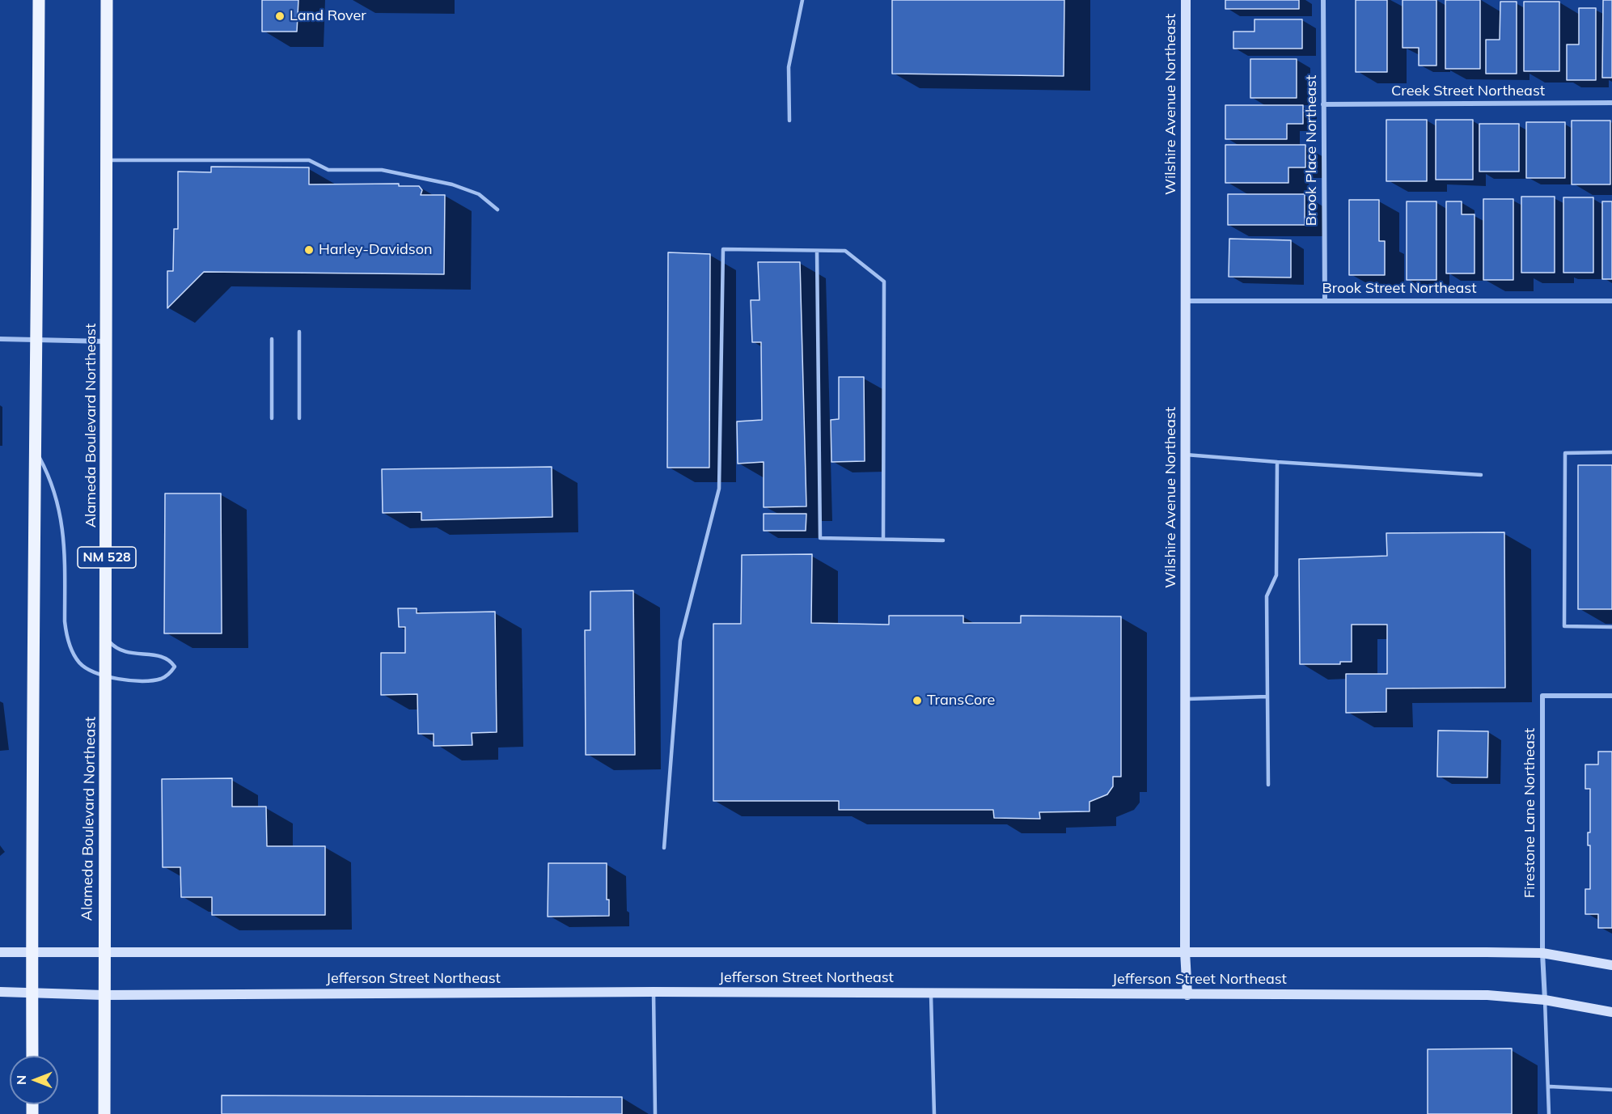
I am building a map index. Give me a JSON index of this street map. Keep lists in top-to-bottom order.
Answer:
{
  "streets": {
    "main road": [
      "Wilshire Avenue Northeast",
      "Alameda Boulevard Northeast",
      "NM 528",
      "Jefferson Street Northeast"
    ],
    "street": [
      "Creek Street Northeast",
      "Brook Place Northeast",
      "Brook Street Northeast",
      "Firestone Lane Northeast"
    ]
  },
  "crossings": [
    ["Creek Street Northeast", "Brook Place Northeast"],
    ["Wilshire Avenue Northeast", "Brook Street Northeast"],
    ["Wilshire Avenue Northeast", "Jefferson Street Northeast"],
    ["Brook Place Northeast", "Brook Street Northeast"],
    ["Alameda Boulevard Northeast", "Jefferson Street Northeast"],
    ["Firestone Lane Northeast", "Jefferson Street Northeast"]
  ],
  "places": ["Land Rover", "Harley-Davidson", "TransCore"],
  "north": "left"
}
